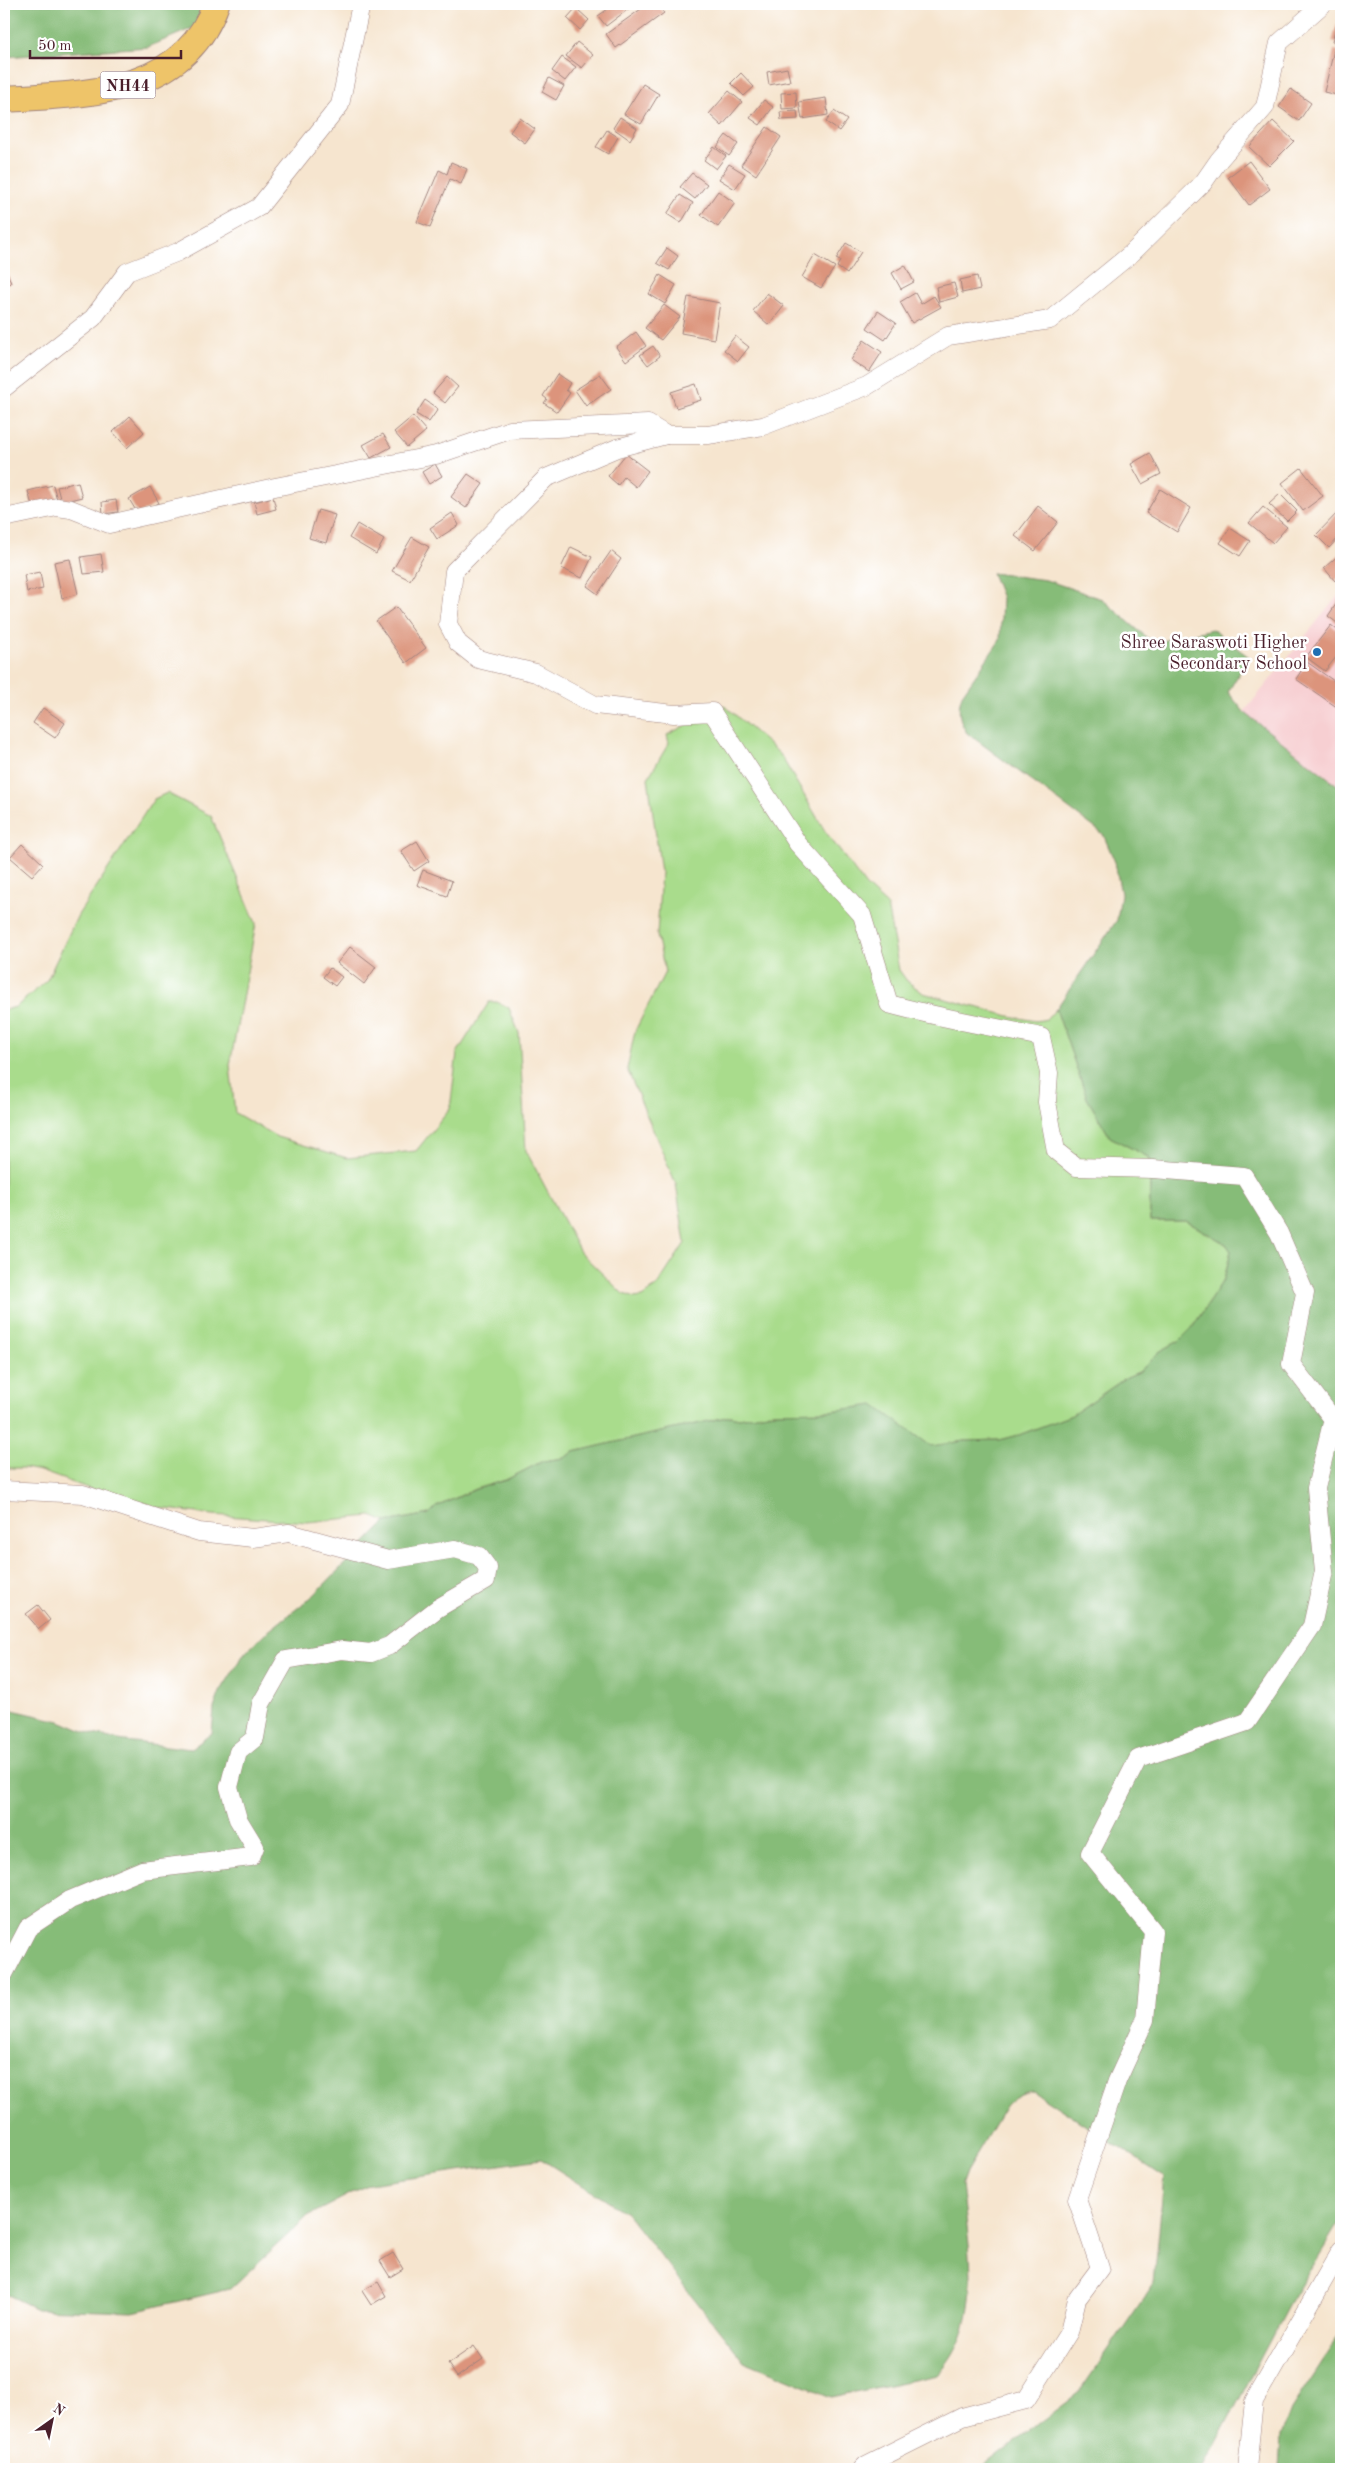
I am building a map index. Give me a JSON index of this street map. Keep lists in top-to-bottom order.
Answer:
{
  "streets": {
    "main road": ["NH44"]
  },
  "places": ["Shree Saraswoti Higher Secondary School"],
  "scale_bar": "50 m",
  "north": "top right"
}
